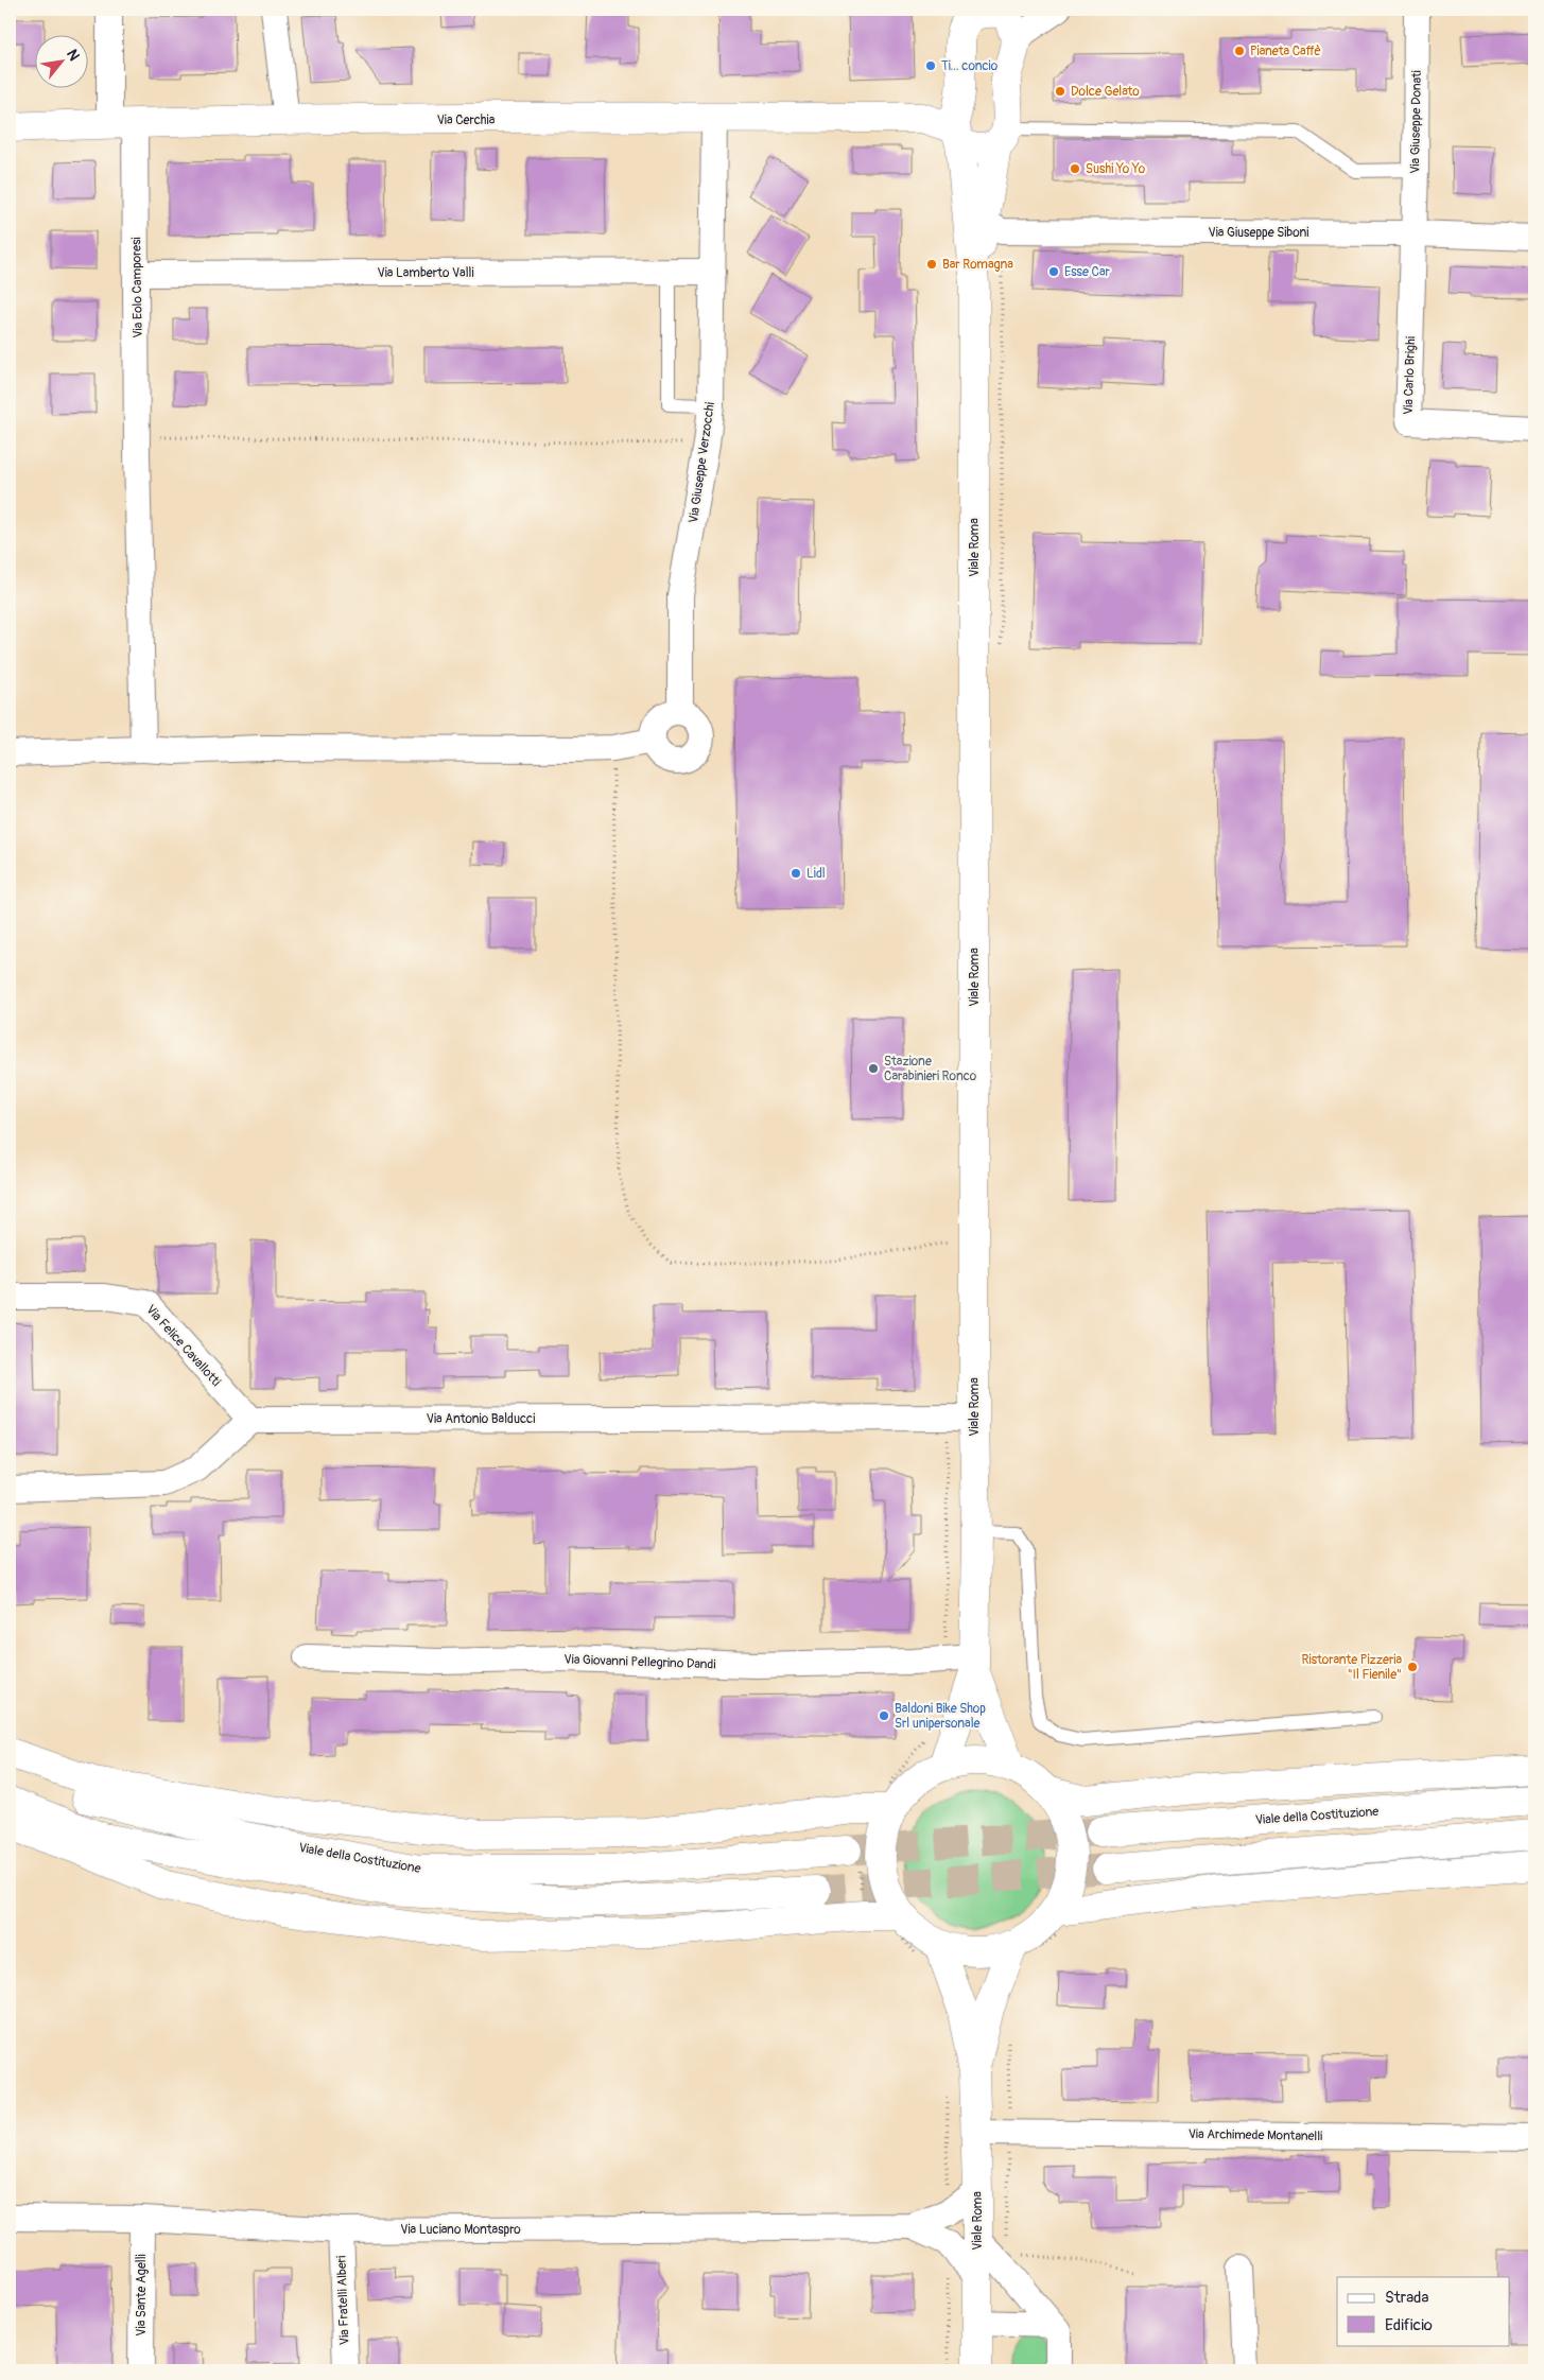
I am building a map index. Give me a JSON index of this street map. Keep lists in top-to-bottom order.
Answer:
{
  "streets": {
    "main road": ["Via Cerchia", "Viale Roma", "Viale della Costituzione"],
    "street": [
      "Via Giuseppe Donati",
      "Via Giuseppe Siboni",
      "Via Lamberto Valli",
      "Via Eolo Camporesi",
      "Via Carlo Brighi",
      "Via Giuseppe Verzocchi",
      "Via Felice Cavallotti",
      "Via Antonio Balducci",
      "Via Giovanni Pellegrino Dandi",
      "Via Archimede Montanelli",
      "Via Luciano Montaspro",
      "Via Sante Agelli",
      "Via Fratelli Alberi"
    ]
  },
  "crossings": [
    ["Via Cerchia", "Via Eolo Camporesi"],
    ["Via Cerchia", "Via Giuseppe Verzocchi"],
    ["Via Cerchia", "Viale Roma"],
    ["Via Giuseppe Donati", "Via Giuseppe Siboni"],
    ["Via Giuseppe Donati", "Via Carlo Brighi"],
    ["Via Giuseppe Siboni", "Via Carlo Brighi"],
    ["Via Giuseppe Siboni", "Viale Roma"],
    ["Via Lamberto Valli", "Via Eolo Camporesi"],
    ["Via Lamberto Valli", "Via Giuseppe Verzocchi"],
    ["Viale Roma", "Via Antonio Balducci"],
    ["Viale Roma", "Via Giovanni Pellegrino Dandi"],
    ["Viale Roma", "Via Archimede Montanelli"],
    ["Viale Roma", "Via Luciano Montaspro"],
    ["Via Felice Cavallotti", "Via Antonio Balducci"],
    ["Via Luciano Montaspro", "Via Sante Agelli"],
    ["Via Luciano Montaspro", "Via Fratelli Alberi"]
  ],
  "places": [
    "Pianeta Caffè",
    "Ti... concio",
    "Dolce Gelato",
    "Sushi Yo Yo",
    "Bar Romagna",
    "Esse Car",
    "Lidl",
    "Stazione Carabinieri Ronco",
    "Ristorante Pizzeria \"Il Fienile\"",
    "Baldoni Bike Shop Srl unipersonale"
  ],
  "legend": ["Strada", "Edificio"],
  "north": "top right"
}
